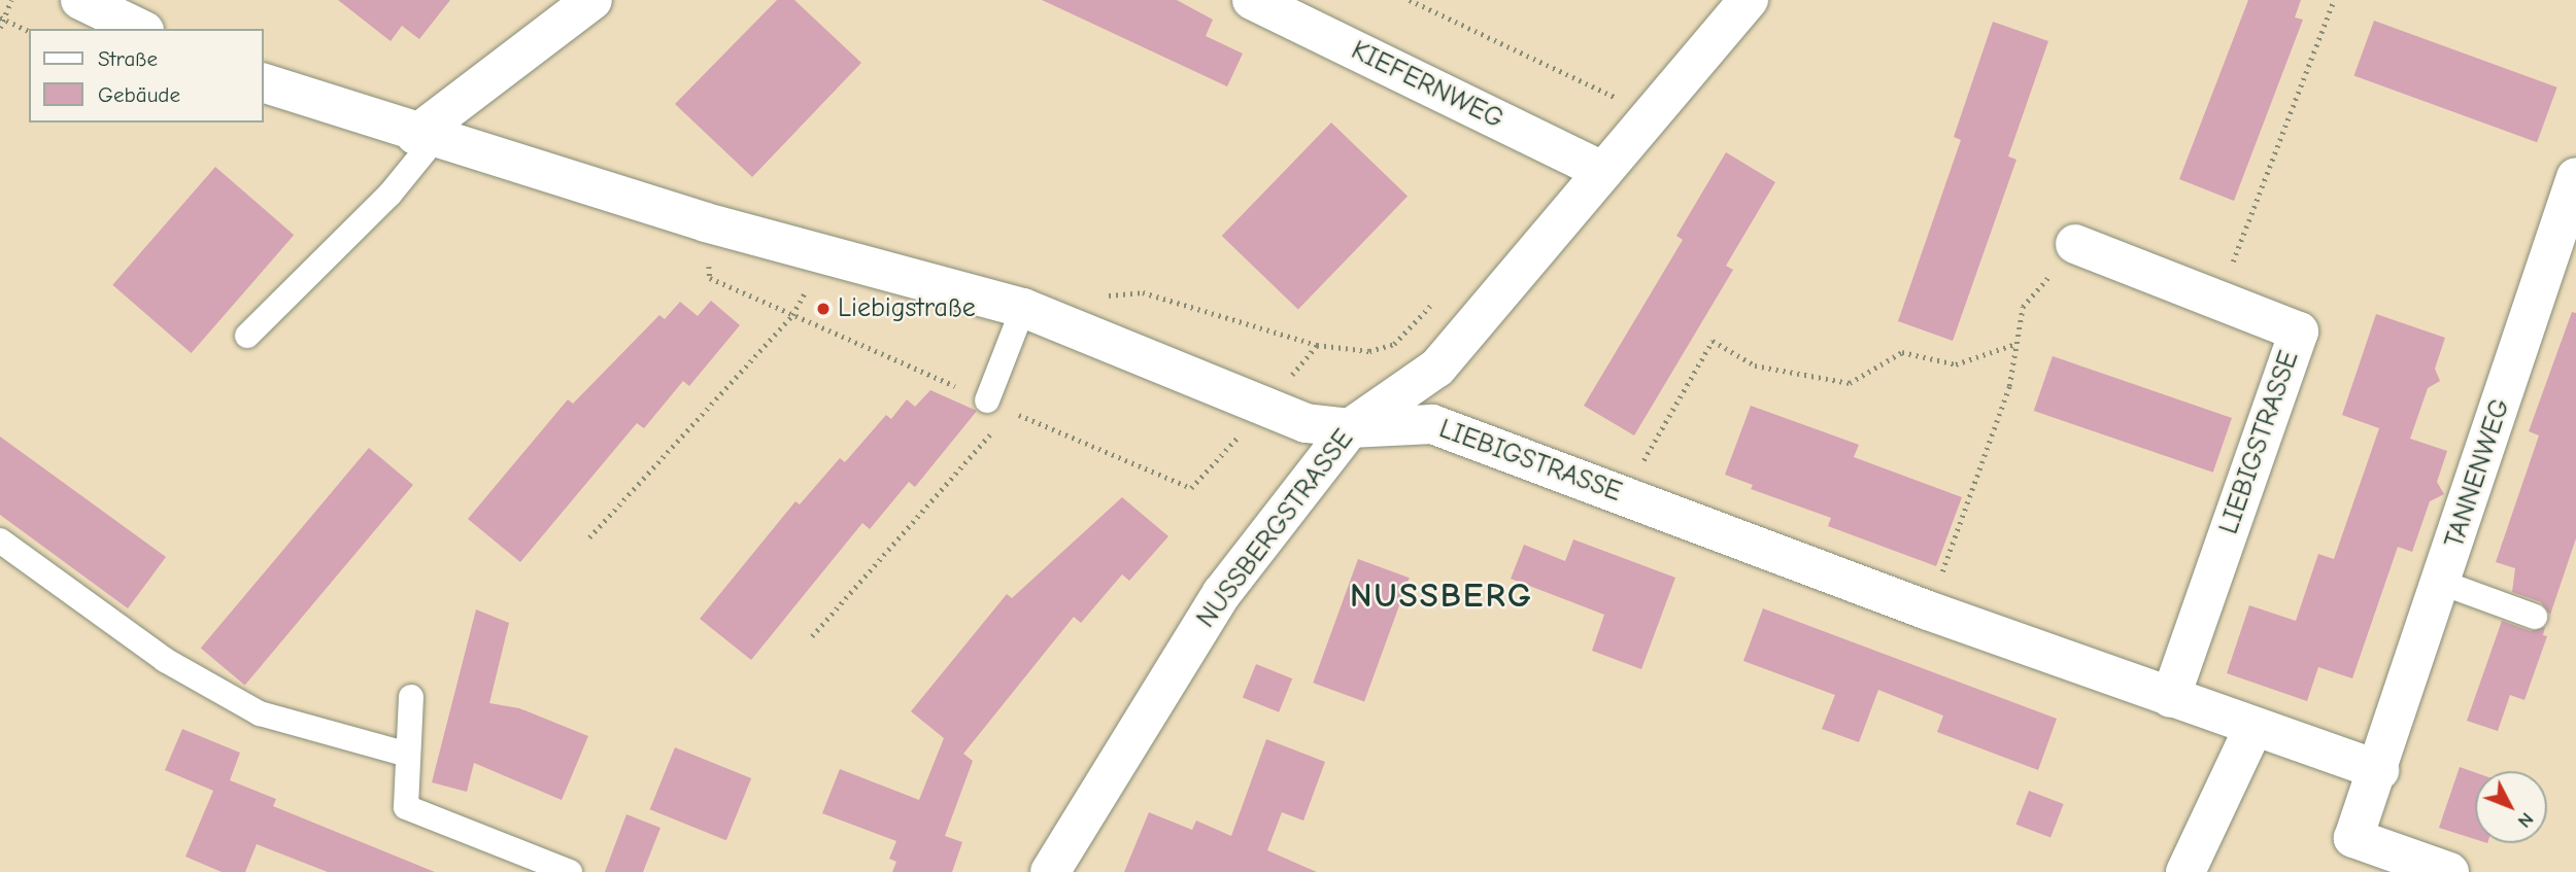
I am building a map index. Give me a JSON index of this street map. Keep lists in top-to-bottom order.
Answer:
{
  "streets": {
    "street": [
      "KIEFERNWEG",
      "LIEBIGSTRASSE",
      "TANNENWEG",
      "NUSSBERGSTRASSE"
    ]
  },
  "crossings": [
    ["KIEFERNWEG", "NUSSBERGSTRASSE"],
    ["LIEBIGSTRASSE", "TANNENWEG"],
    ["LIEBIGSTRASSE", "NUSSBERGSTRASSE"]
  ],
  "districts": ["NUSSBERG"],
  "places": ["Liebigstraße"],
  "legend": ["Straße", "Gebäude"],
  "north": "bottom right"
}
